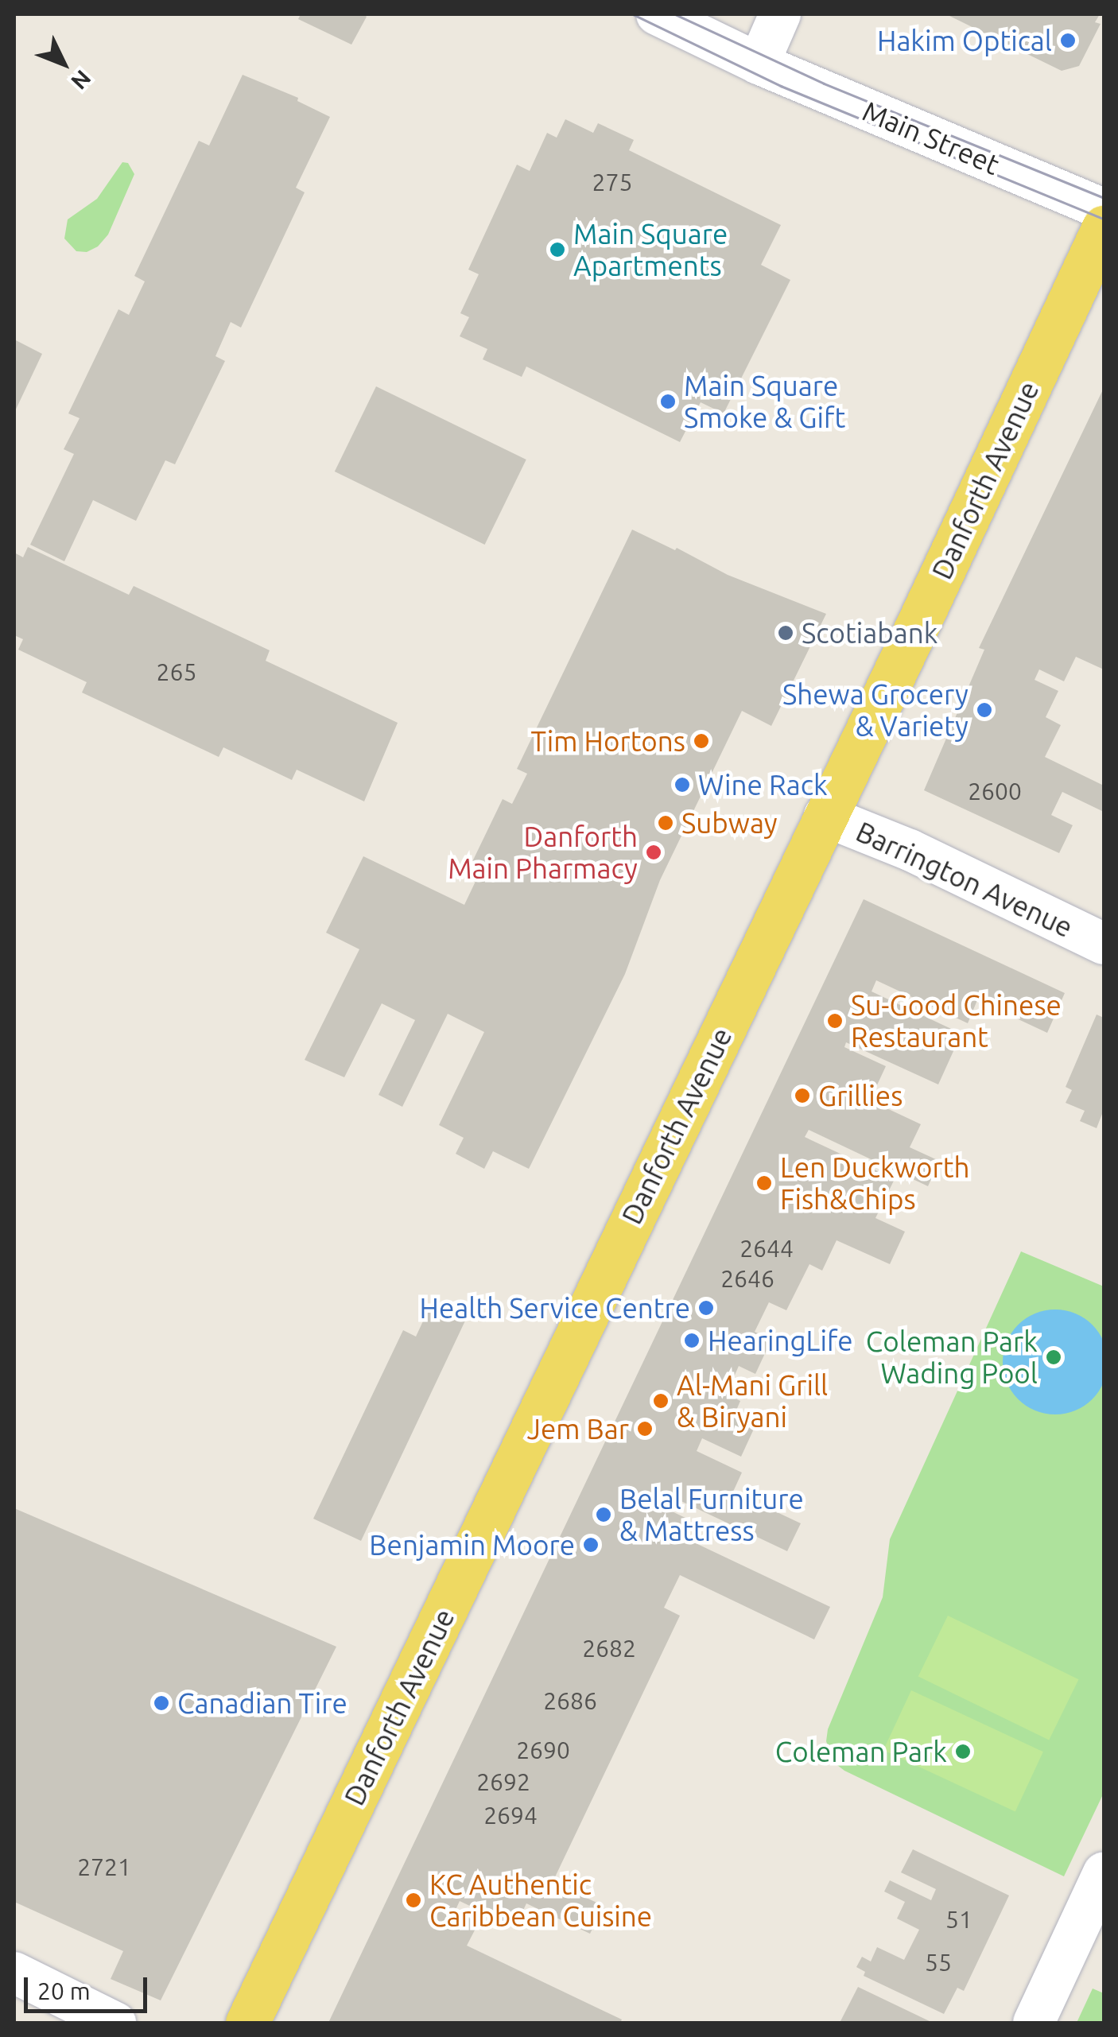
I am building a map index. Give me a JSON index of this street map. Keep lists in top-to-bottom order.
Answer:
{
  "streets": {
    "main road": ["Danforth Avenue"],
    "street": ["Main Street", "Barrington Avenue"]
  },
  "crossings": [
    ["Danforth Avenue", "Barrington Avenue"]
  ],
  "places": [
    "Hakim Optical",
    "Main Square Apartments",
    "Main Square Smoke & Gift",
    "Scotiabank",
    "Shewa Grocery & Variety",
    "Tim Hortons",
    "Wine Rack",
    "Subway",
    "Danforth Main Pharmacy",
    "Su-Good Chinese Restaurant",
    "Grillies",
    "Len Duckworth Fish&Chips",
    "Health Service Centre",
    "HearingLife",
    "Coleman Park Wading Pool",
    "Al-Mani Grill & Biryani",
    "Jem Bar",
    "Belal Furniture & Mattress",
    "Benjamin Moore",
    "Canadian Tire",
    "Coleman Park",
    "KC Authentic Caribbean Cuisine"
  ],
  "house_numbers": [
    "275",
    "265",
    "2600",
    "2644",
    "2646",
    "2682",
    "2686",
    "2690",
    "2692",
    "2694",
    "2721",
    "51",
    "55"
  ],
  "scale_bar": "20 m",
  "north": "bottom right"
}
